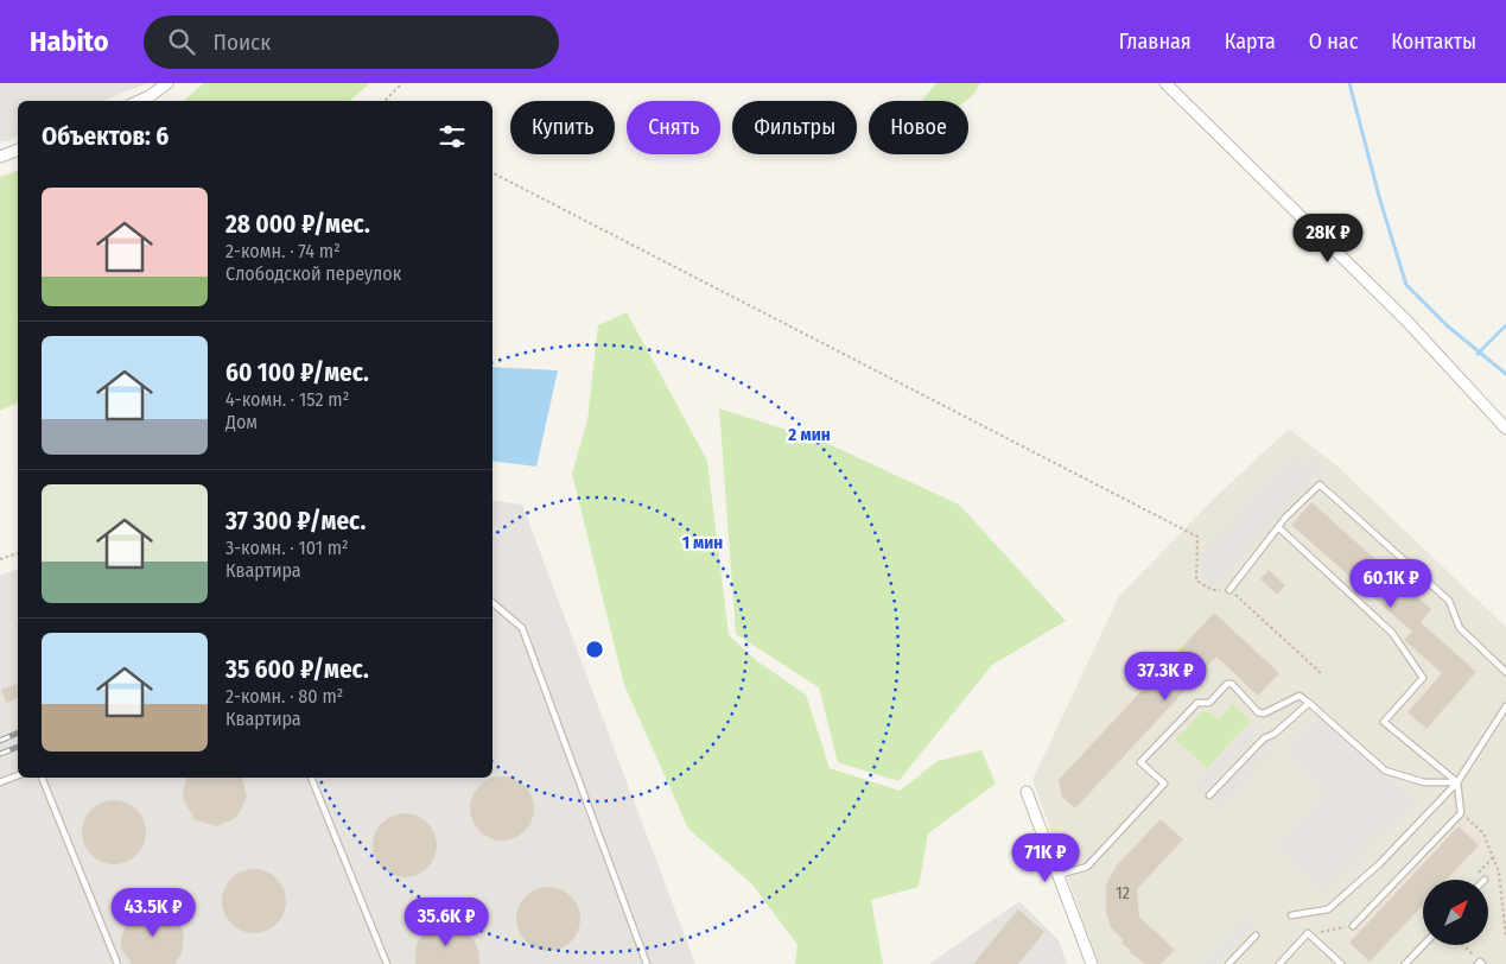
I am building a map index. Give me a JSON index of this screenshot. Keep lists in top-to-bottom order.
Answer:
{
  "house_numbers": ["12"],
  "north": "top right",
  "page": {
    "header": "Habito",
    "search": "Поиск",
    "nav": [
      "Главная",
      "Карта",
      "О нас",
      "Контакты"
    ],
    "chip": [
      "Купить",
      "Снять",
      "Фильтры",
      "Новое"
    ],
    "heading": "Объектов: 6",
    "list": [
      {
        "name": "28 000 ₽/мес.",
        "note": "2-комн. · 74 m² · Слободской переулок"
      },
      {
        "name": "60 100 ₽/мес.",
        "note": "4-комн. · 152 m² · Дом"
      },
      {
        "name": "37 300 ₽/мес.",
        "note": "3-комн. · 101 m² · Квартира"
      },
      {
        "name": "35 600 ₽/мес.",
        "note": "2-комн. · 80 m² · Квартира"
      }
    ],
    "price": [
      "28K ₽",
      "60.1K ₽",
      "37.3K ₽",
      "71K ₽",
      "43.5K ₽",
      "35.6K ₽"
    ]
  },
  "rings": ["2 мин", "1 мин"]
}
